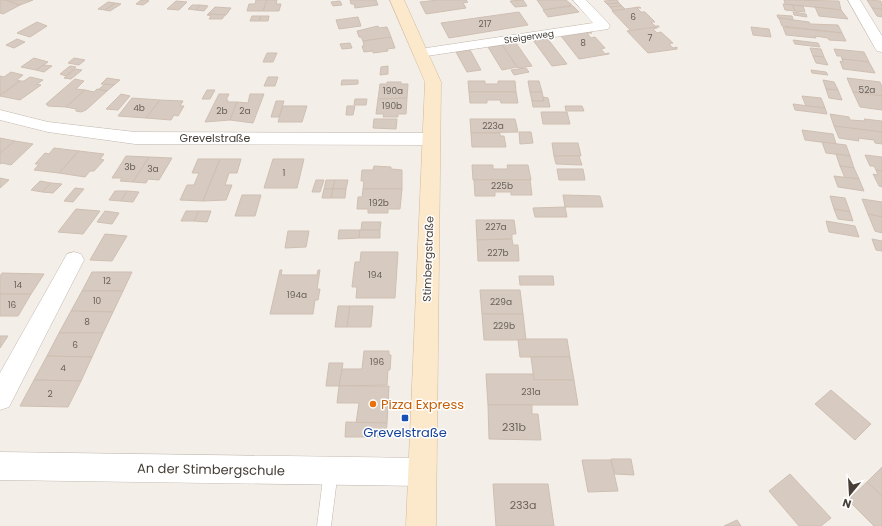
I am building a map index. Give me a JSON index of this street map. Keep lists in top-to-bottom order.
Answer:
{
  "streets": {
    "street": [
      "Steigerweg",
      "Grevelstraße",
      "Stimbergstraße",
      "An der Stimbergschule"
    ]
  },
  "crossings": [
    ["Steigerweg", "Stimbergstraße"],
    ["Grevelstraße", "Stimbergstraße"],
    ["Stimbergstraße", "An der Stimbergschule"]
  ],
  "places": {
    "other": ["Pizza Express"],
    "transit": ["Grevelstraße"]
  },
  "house_numbers": [
    "6",
    "217",
    "7",
    "8",
    "52a",
    "190a",
    "190b",
    "4b",
    "2b",
    "2a",
    "223a",
    "3b",
    "3a",
    "1",
    "225b",
    "192b",
    "227a",
    "227b",
    "194",
    "12",
    "14",
    "194a",
    "10",
    "229a",
    "16",
    "8",
    "229b",
    "6",
    "196",
    "4",
    "231a",
    "2",
    "231b",
    "233a"
  ],
  "north": "bottom"
}
